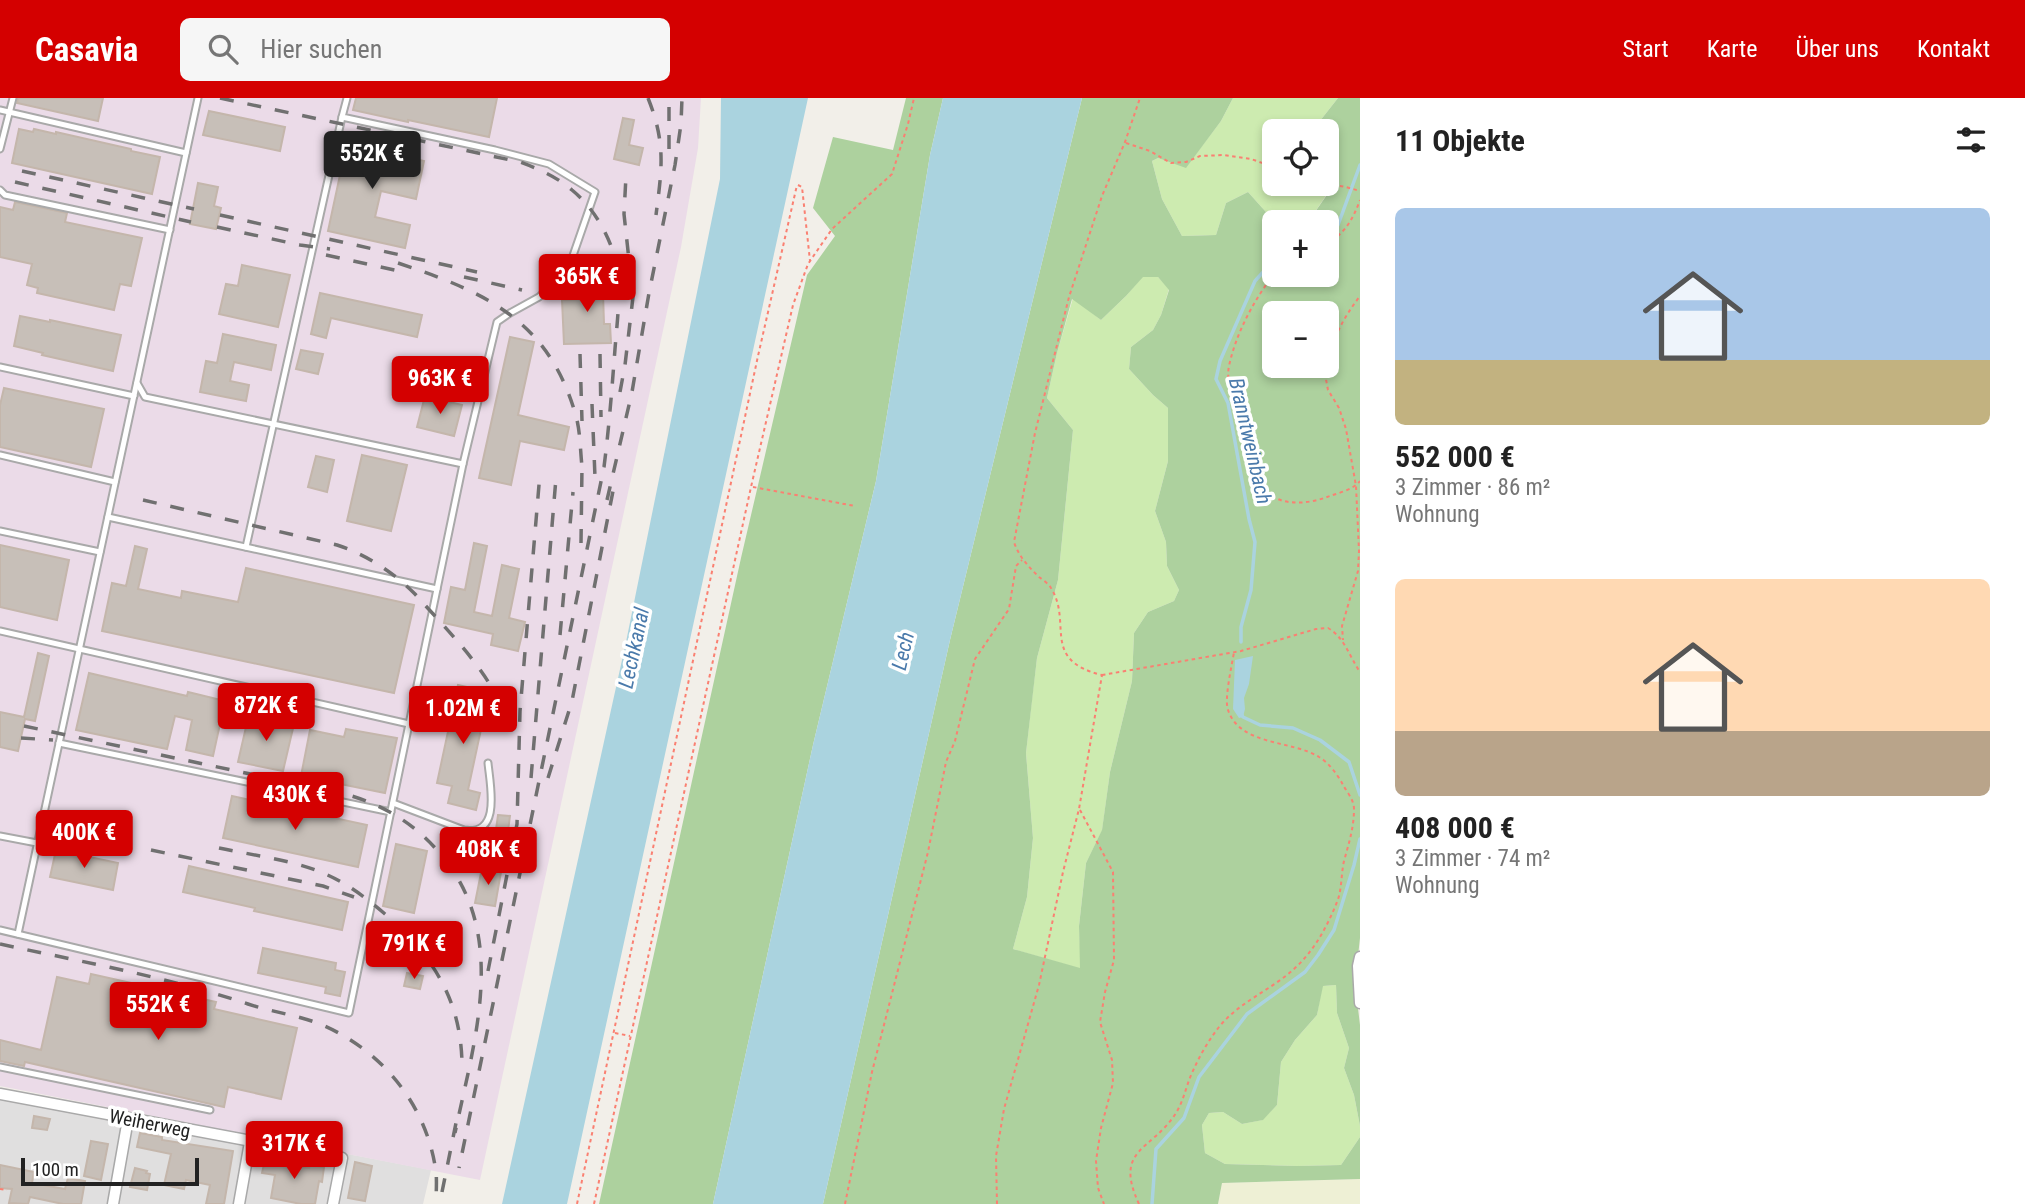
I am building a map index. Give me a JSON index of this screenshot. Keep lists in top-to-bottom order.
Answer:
{
  "streets": {
    "street": ["Weiherweg"]
  },
  "water": ["Branntweinbach", "Lechkanal", "Lech"],
  "scale_bar": "100 m",
  "page": {
    "header": "Casavia",
    "search": "Hier suchen",
    "nav": [
      "Start",
      "Karte",
      "Über uns",
      "Kontakt"
    ],
    "heading": "11 Objekte",
    "map_buttons": ["+", "−"],
    "price": [
      "552K €",
      "365K €",
      "963K €",
      "872K €",
      "1.02M €",
      "430K €",
      "400K €",
      "408K €",
      "791K €",
      "552K €",
      "317K €"
    ],
    "list": [
      {
        "name": "552 000 €",
        "note": "3 Zimmer · 86 m² · Wohnung"
      },
      {
        "name": "408 000 €",
        "note": "3 Zimmer · 74 m² · Wohnung"
      }
    ],
    "scale": "100 m"
  }
}
